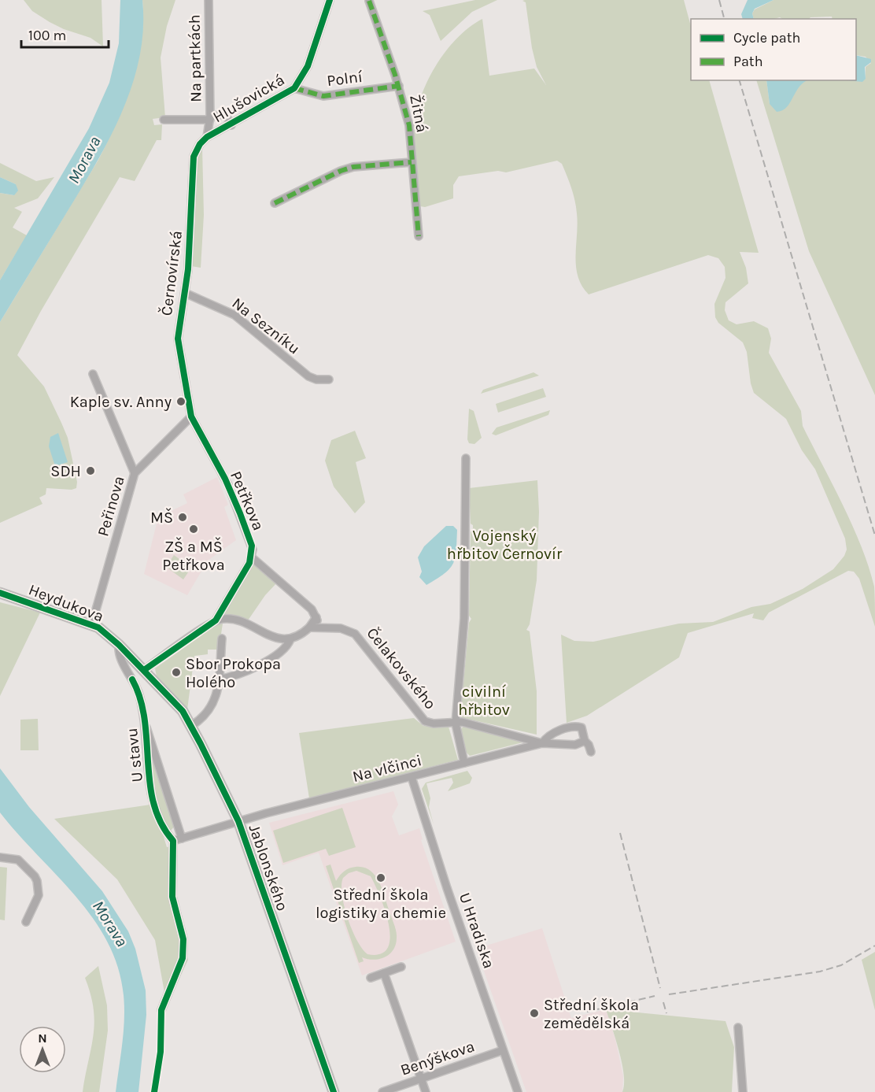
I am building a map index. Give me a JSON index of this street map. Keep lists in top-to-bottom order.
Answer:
{
  "streets": {
    "street": [
      "Na partkách",
      "Polní",
      "Hlušovická",
      "Žitná",
      "Černovírská",
      "Na Sezníku",
      "Petřkova",
      "Peřinova",
      "Heydukova",
      "Čelakovského",
      "U stavu",
      "Na vlčinci",
      "Jablonského",
      "U Hradiska",
      "Benýškova"
    ]
  },
  "crossings": [
    ["Na partkách", "Hlušovická"],
    ["Na partkách", "Černovírská"],
    ["Polní", "Hlušovická"],
    ["Polní", "Žitná"],
    ["Hlušovická", "Černovírská"],
    ["Černovírská", "Na Sezníku"],
    ["Černovírská", "Petřkova"],
    ["Černovírská", "Peřinova"],
    ["Petřkova", "Peřinova"],
    ["Peřinova", "Heydukova"],
    ["Heydukova", "U stavu"],
    ["Heydukova", "Jablonského"],
    ["Čelakovského", "Na vlčinci"],
    ["U stavu", "Na vlčinci"],
    ["Na vlčinci", "Jablonského"],
    ["Na vlčinci", "U Hradiska"],
    ["U Hradiska", "Benýškova"]
  ],
  "water": ["Morava"],
  "parks": ["Vojenský hřbitov Černovír", "civilní hřbitov"],
  "places": [
    "Kaple sv. Anny",
    "SDH",
    "MŠ",
    "ZŠ a MŠ Petřkova",
    "Sbor Prokopa Holého",
    "Střední škola logistiky a chemie",
    "Střední škola zemědělská"
  ],
  "legend": ["Cycle path", "Path"],
  "scale_bar": "100 m",
  "north": "top"
}
